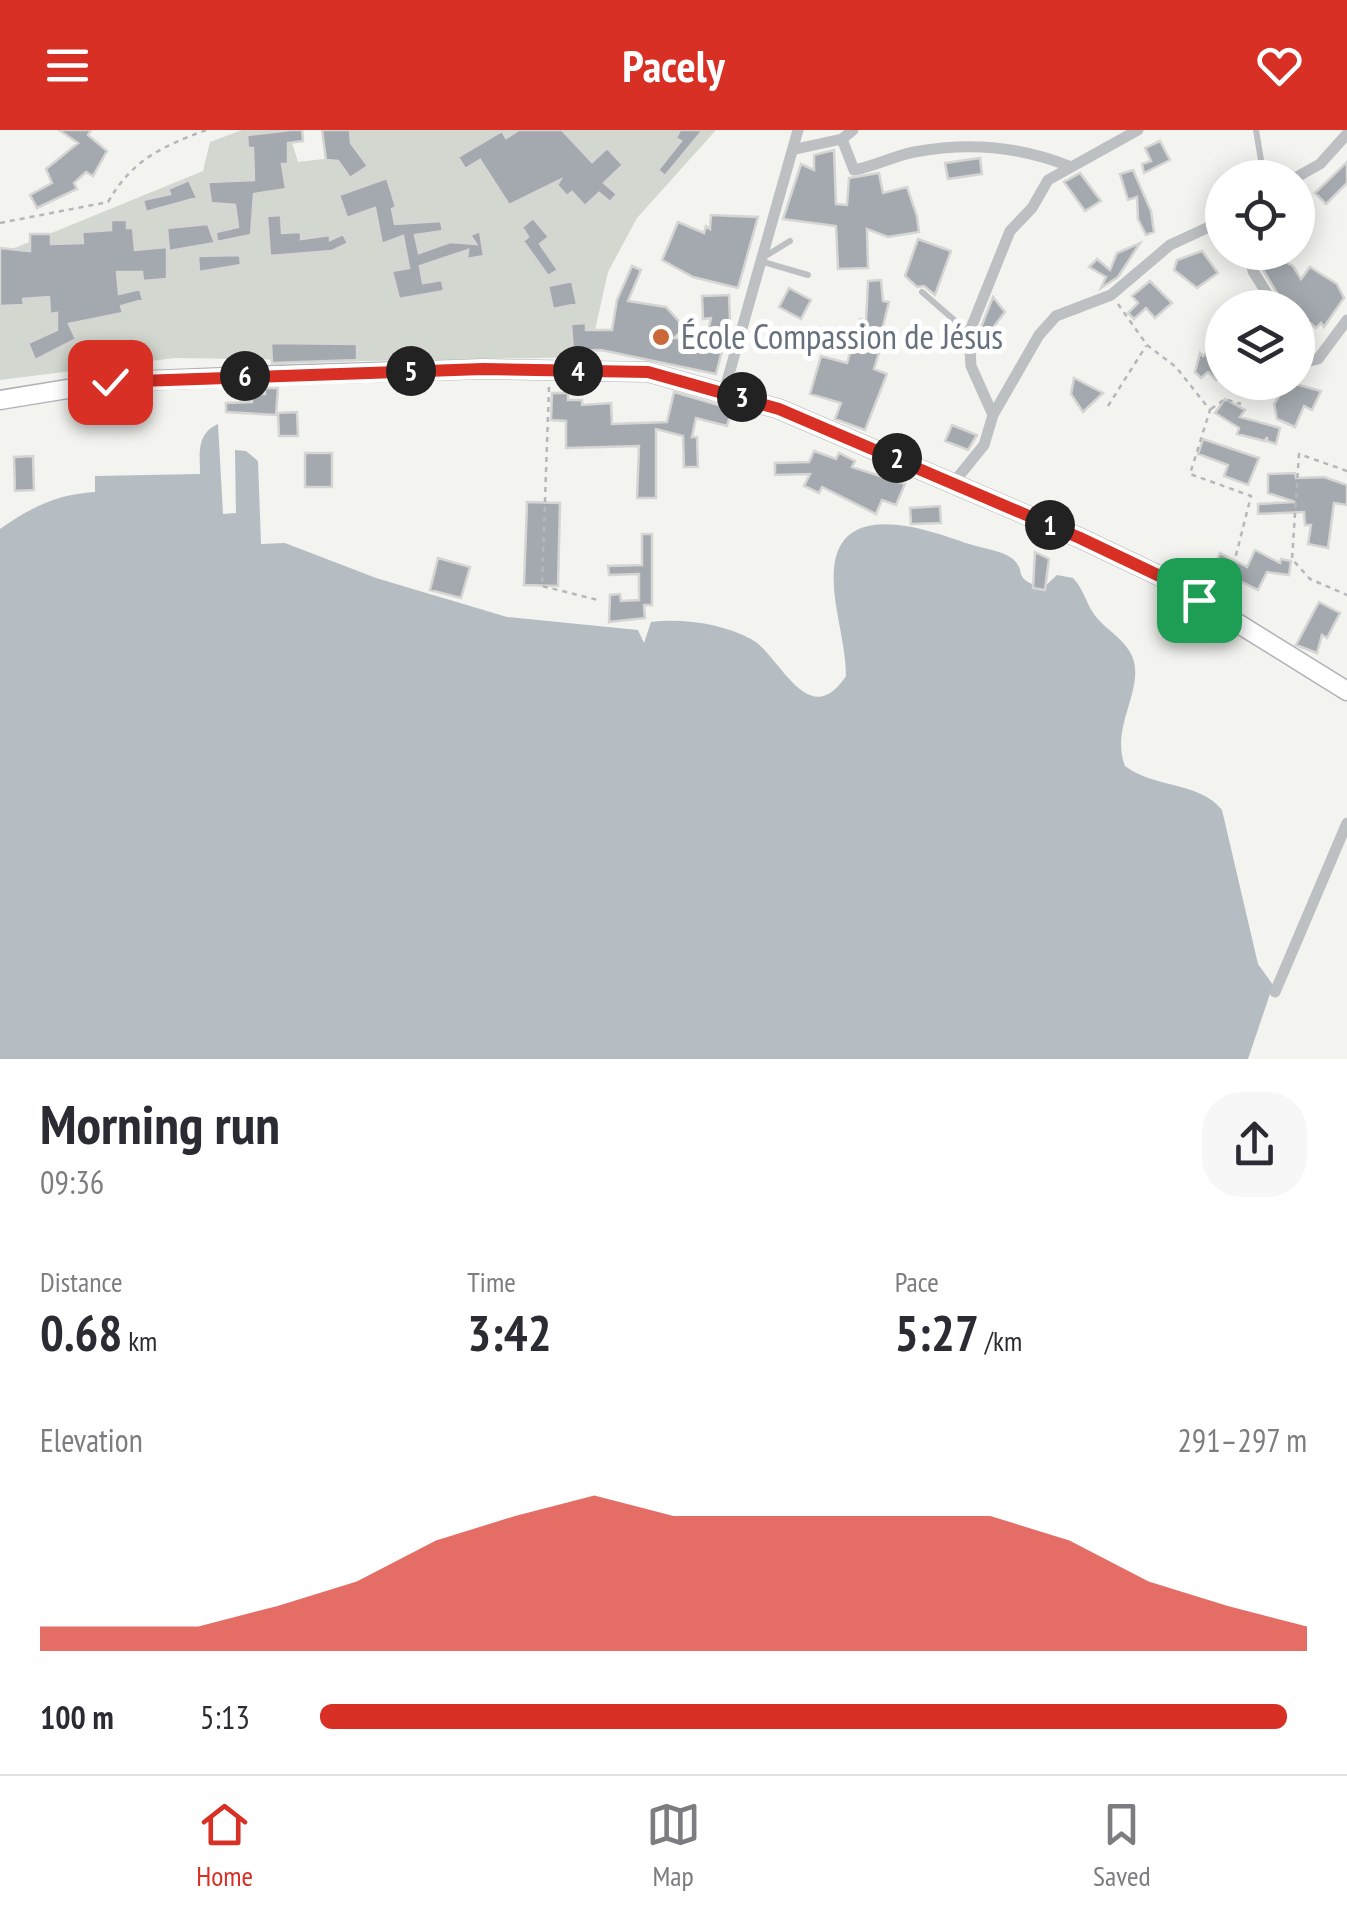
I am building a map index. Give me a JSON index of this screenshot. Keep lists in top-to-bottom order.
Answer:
{
  "places": ["École Compassion de Jésus"],
  "page": {
    "header": "Pacely",
    "pins": [
      "4",
      "5",
      "6",
      "3",
      "2",
      "1"
    ],
    "heading": ["Morning run", "09:36"],
    "stats": [
      ["Distance", "0.68 km"],
      ["Time", "3:42"],
      ["Pace", "5:27 /km"]
    ],
    "chart": ["Elevation", "291–297 m"],
    "list": [
      {
        "name": "100 m",
        "note": "5:13"
      }
    ],
    "tabs": ["Home", "Map", "Saved"]
  }
}
